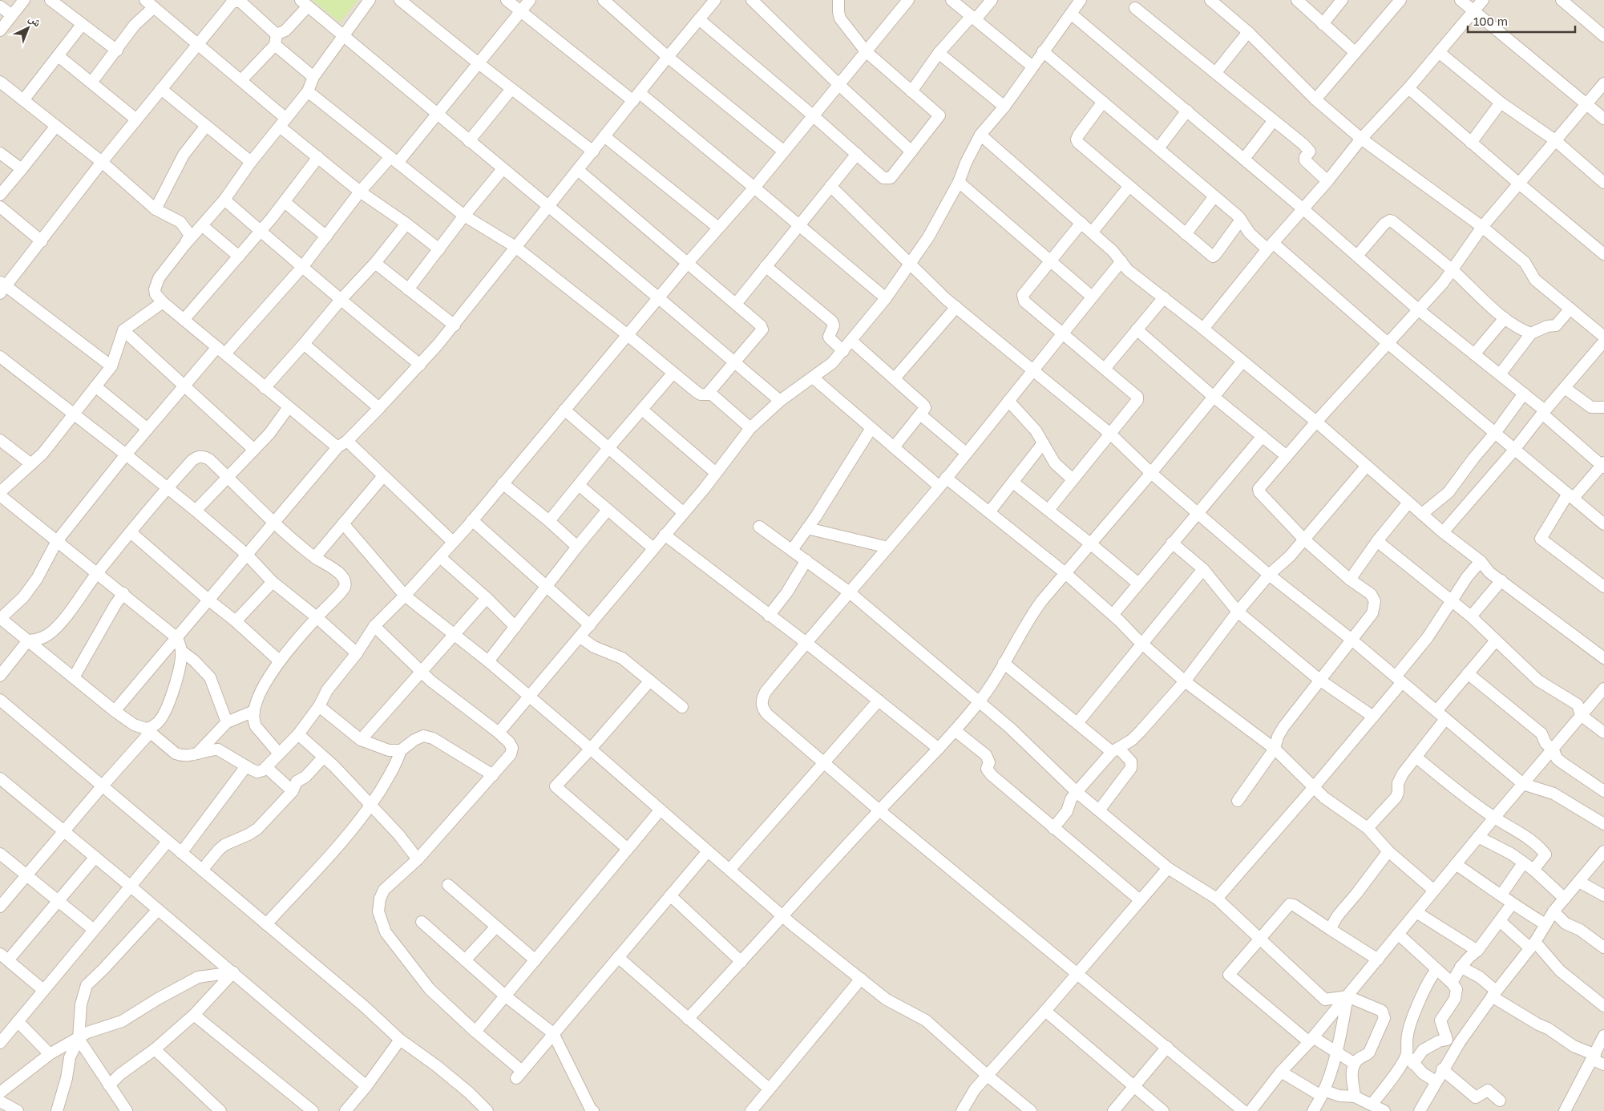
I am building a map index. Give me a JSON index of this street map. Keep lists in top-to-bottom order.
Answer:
{
  "scale_bar": "100 m",
  "north": "top right"
}
